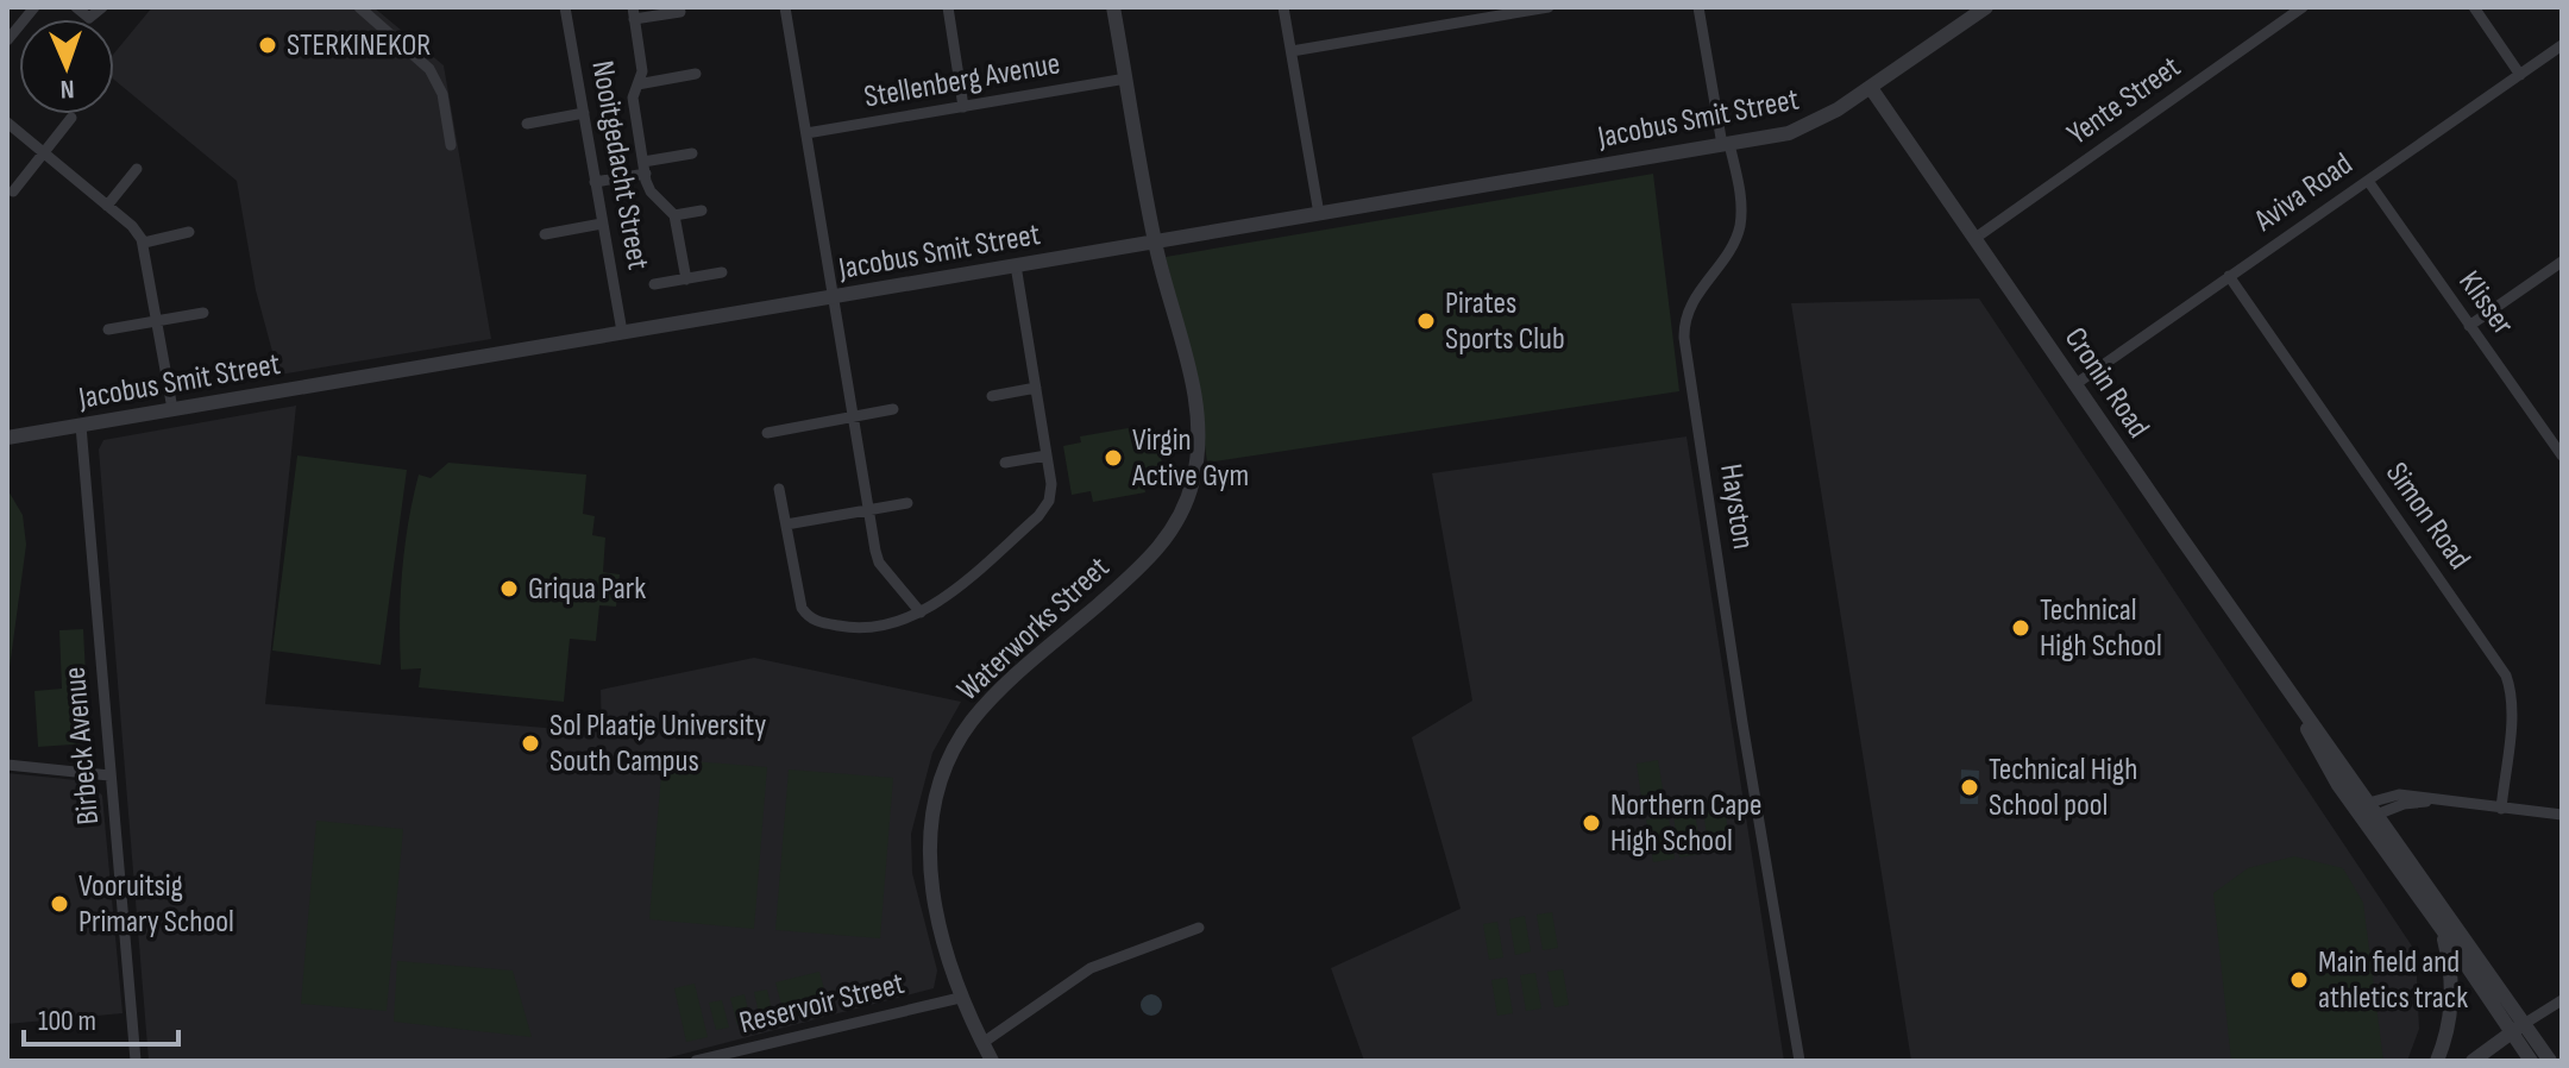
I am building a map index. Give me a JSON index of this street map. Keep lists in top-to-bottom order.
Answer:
{
  "streets": {
    "street": [
      "Stellenberg Avenue",
      "Yente Street",
      "Jacobus Smit Street",
      "Nooitgedacht Street",
      "Aviva Road",
      "Klisser",
      "Cronin Road",
      "Hayston",
      "Simon Road",
      "Waterworks Street",
      "Birbeck Avenue",
      "Reservoir Street"
    ]
  },
  "crossings": [
    ["Stellenberg Avenue", "Waterworks Street"],
    ["Yente Street", "Cronin Road"],
    ["Jacobus Smit Street", "Nooitgedacht Street"],
    ["Jacobus Smit Street", "Cronin Road"],
    ["Jacobus Smit Street", "Hayston"],
    ["Jacobus Smit Street", "Waterworks Street"],
    ["Jacobus Smit Street", "Birbeck Avenue"],
    ["Aviva Road", "Klisser"],
    ["Aviva Road", "Cronin Road"],
    ["Aviva Road", "Simon Road"],
    ["Waterworks Street", "Reservoir Street"]
  ],
  "places": [
    "STERKINEKOR",
    "Pirates Sports Club",
    "Virgin Active Gym",
    "Griqua Park",
    "Technical High School",
    "Sol Plaatje University South Campus",
    "Technical High School pool",
    "Northern Cape High School",
    "Vooruitsig Primary School",
    "Main field and athletics track"
  ],
  "scale_bar": "100 m",
  "north": "bottom"
}
